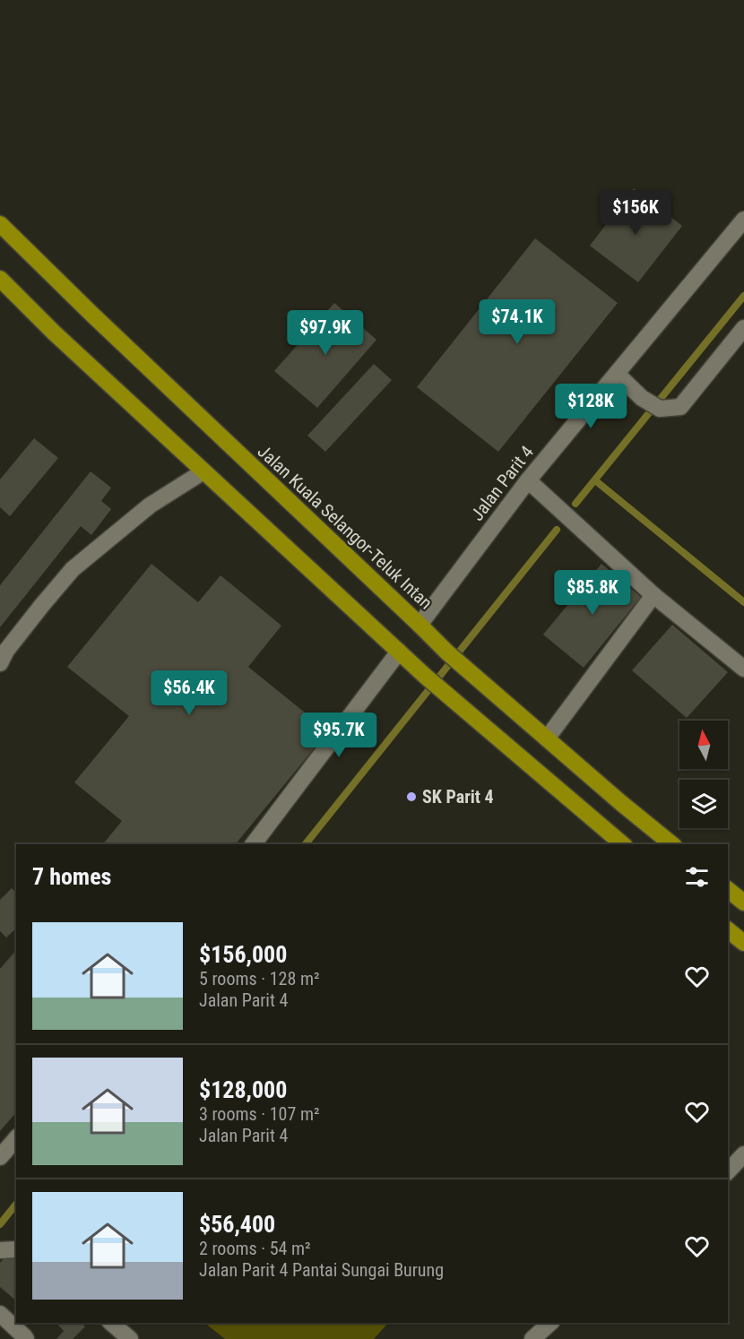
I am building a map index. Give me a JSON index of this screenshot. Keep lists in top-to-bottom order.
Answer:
{
  "streets": {
    "highway": ["Jalan Kuala Selangor-Teluk Intan"],
    "street": ["Jalan Parit 4"]
  },
  "crossings": [
    ["Jalan Parit 4", "Jalan Kuala Selangor-Teluk Intan"]
  ],
  "places": ["SK Parit 4"],
  "north": "top",
  "page": {
    "price": [
      "$156K",
      "$74.1K",
      "$97.9K",
      "$128K",
      "$85.8K",
      "$56.4K",
      "$95.7K"
    ],
    "heading": "7 homes",
    "list": [
      {
        "name": "$156,000",
        "note": "5 rooms · 128 m² · Jalan Parit 4"
      },
      {
        "name": "$128,000",
        "note": "3 rooms · 107 m² · Jalan Parit 4"
      },
      {
        "name": "$56,400",
        "note": "2 rooms · 54 m² · Jalan Parit 4 Pantai Sungai Burung"
      }
    ]
  }
}
